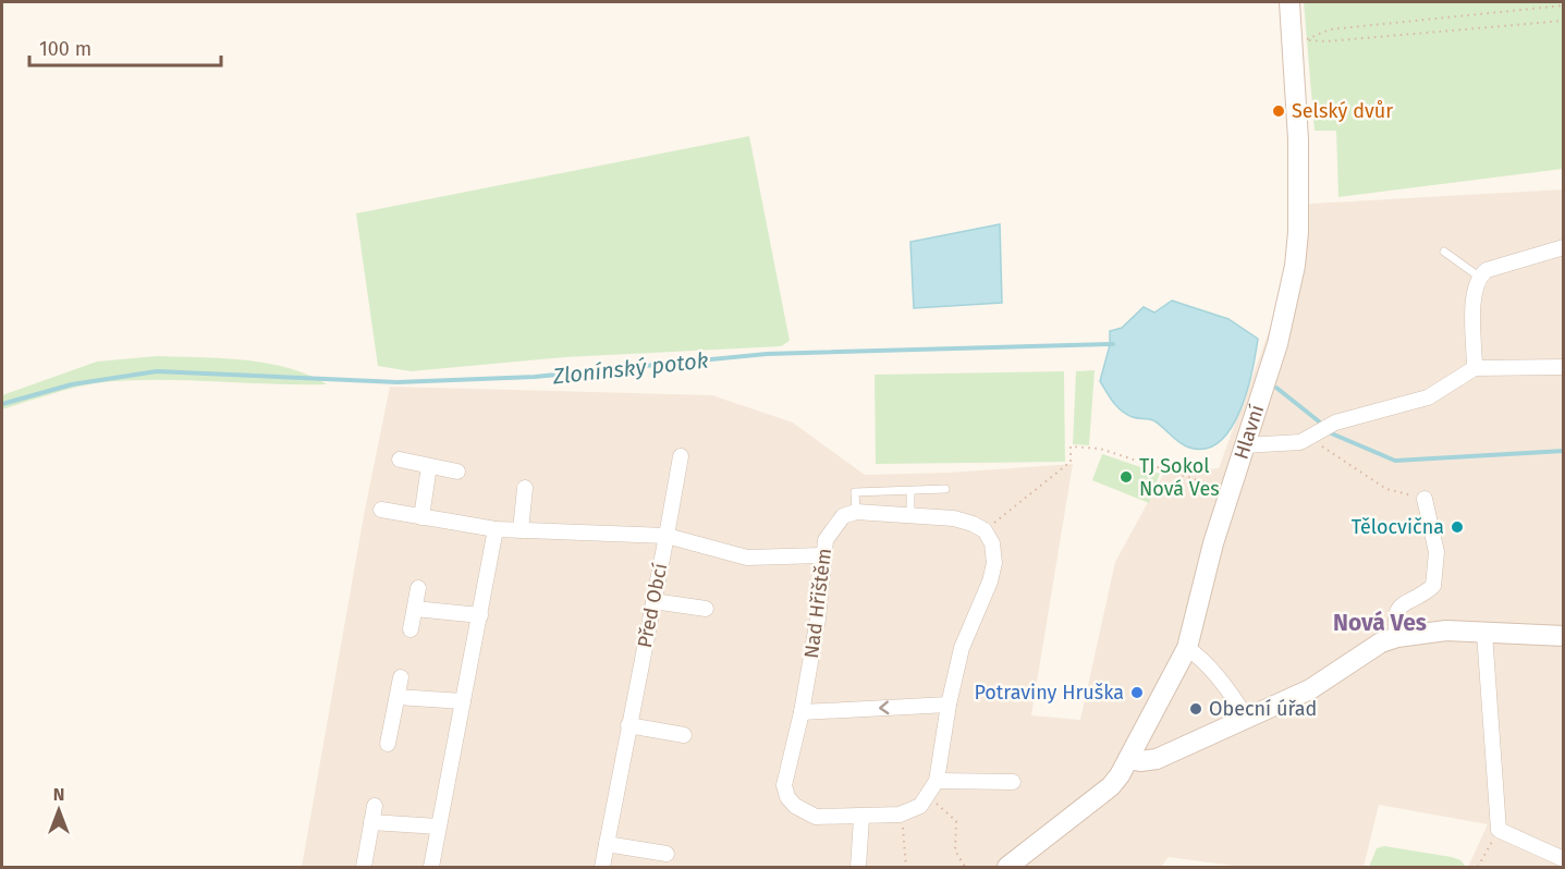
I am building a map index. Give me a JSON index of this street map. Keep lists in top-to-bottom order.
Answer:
{
  "streets": {
    "street": ["Hlavní", "Nad Hřištěm", "Před Obcí"]
  },
  "districts": ["Nová Ves"],
  "water": ["Zlonínský potok"],
  "places": [
    "Selský dvůr",
    "TJ Sokol Nová Ves",
    "Tělocvična",
    "Potraviny Hruška",
    "Obecní úřad"
  ],
  "scale_bar": "100 m",
  "north": "top"
}
